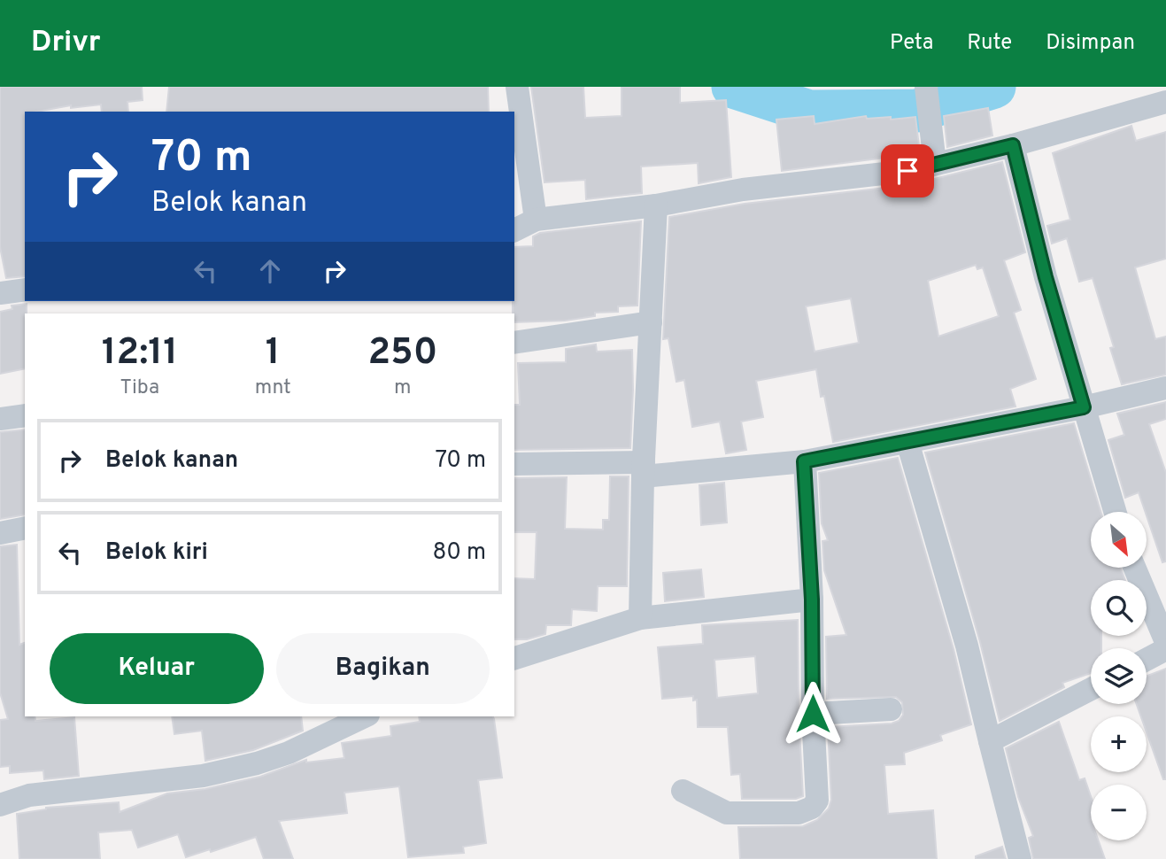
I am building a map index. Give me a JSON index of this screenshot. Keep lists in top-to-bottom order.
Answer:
{
  "north": "bottom right",
  "page": {
    "header": "Drivr",
    "nav": ["Peta", "Rute", "Disimpan"],
    "turn": ["70 m", "Belok kanan"],
    "eta": [
      "12:11",
      "Tiba",
      "1",
      "mnt",
      "250",
      "m"
    ],
    "list": [
      {
        "name": "Belok kanan",
        "value": "70 m"
      },
      {
        "name": "Belok kiri",
        "value": "80 m"
      }
    ],
    "map_buttons": ["+", "−"],
    "buttons": ["Keluar", "Bagikan"]
  }
}
